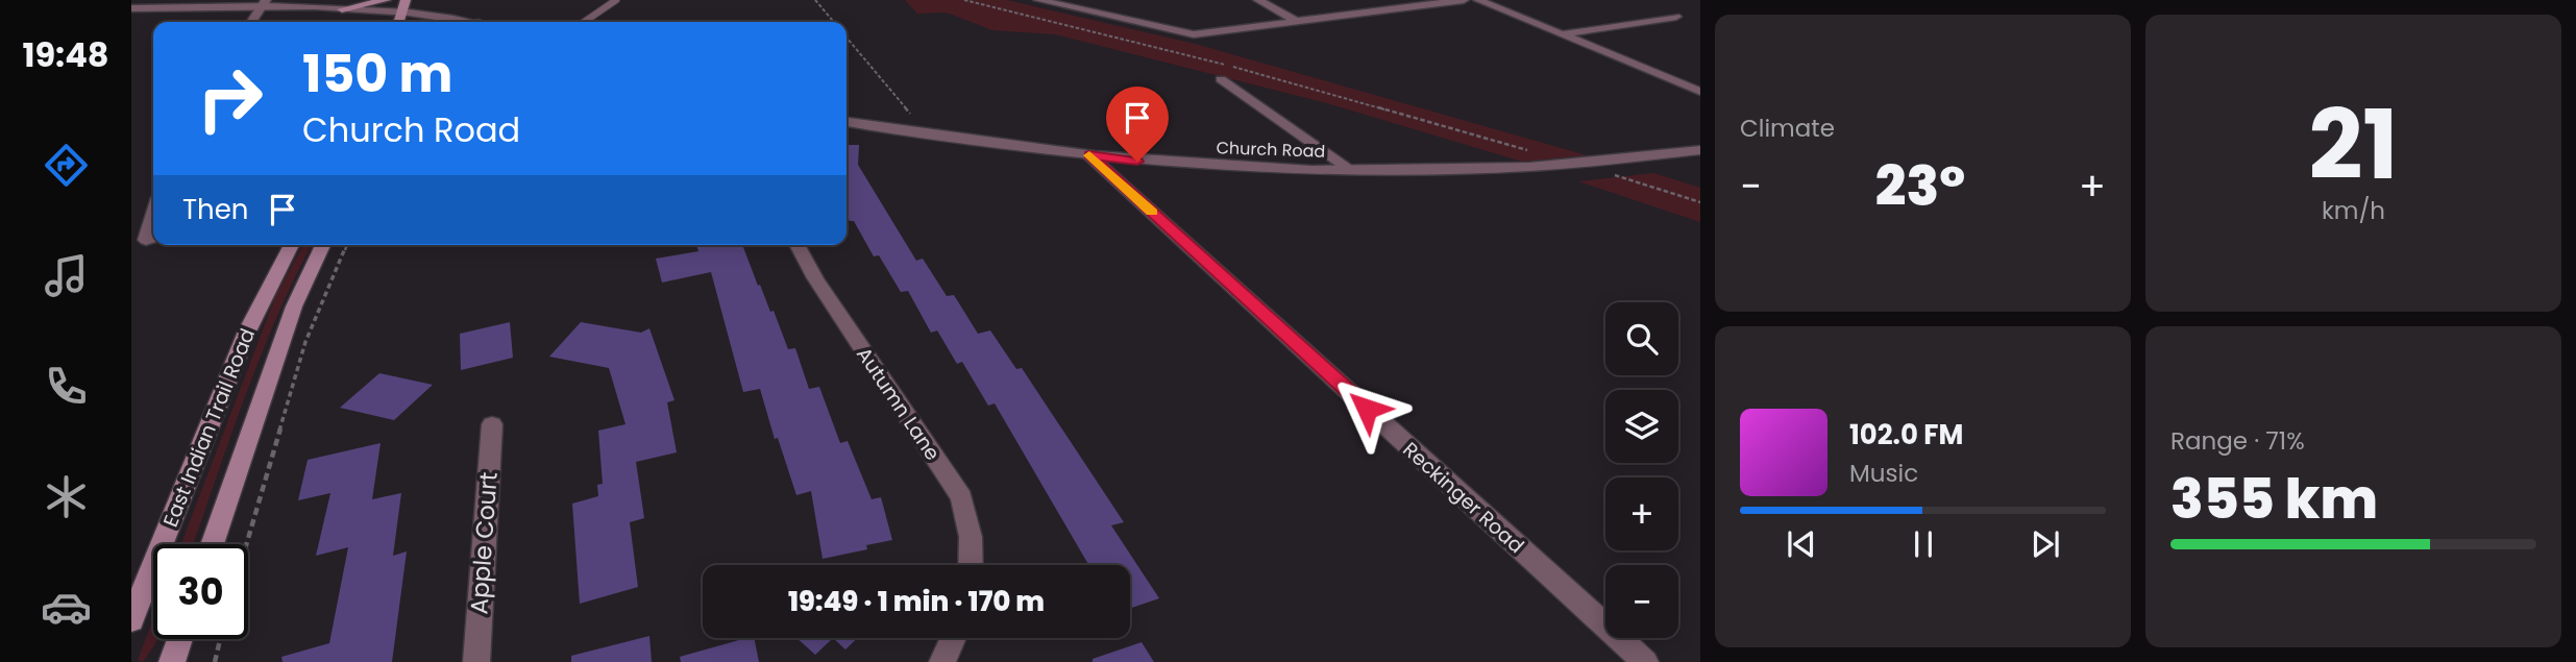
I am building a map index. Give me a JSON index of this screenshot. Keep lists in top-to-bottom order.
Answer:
{
  "streets": {
    "main road": ["East Indian Trail Road"],
    "street": [
      "Church Road",
      "Autumn Lane",
      "Reckinger Road",
      "Apple Court"
    ]
  },
  "crossings": [
    ["Church Road", "Reckinger Road"]
  ],
  "page": {
    "tabs": "19:48",
    "tile": [
      "Climate",
      ["21", "km/h"],
      ["Range · 71%", "355 km"]
    ],
    "turn": ["150 m", "Church Road"],
    "heat": ["−", "23°", "+"],
    "then": "Then",
    "map_buttons": ["+", "−"],
    "song": ["102.0 FM", "Music"],
    "limit": "30",
    "trip": "19:49 · 1 min · 170 m"
  }
}
